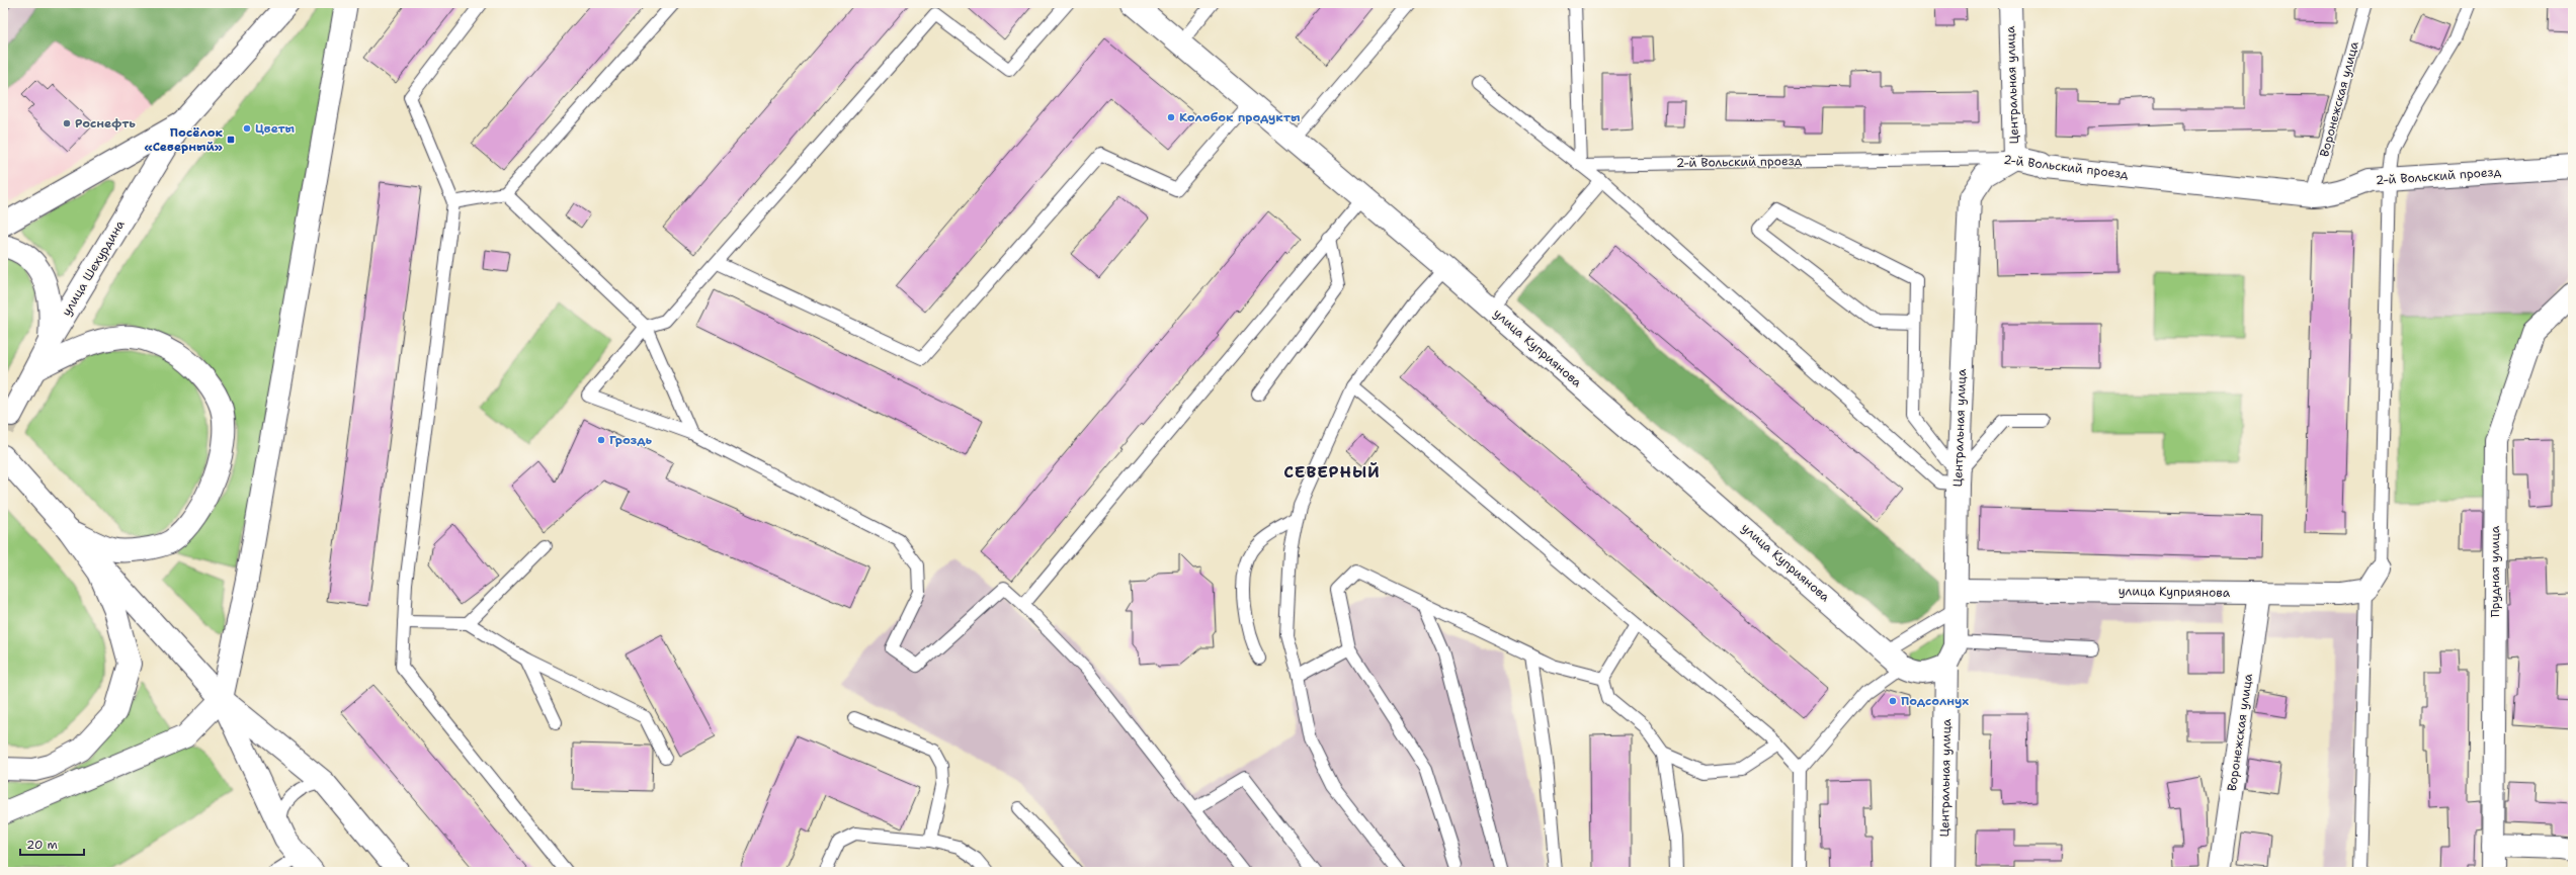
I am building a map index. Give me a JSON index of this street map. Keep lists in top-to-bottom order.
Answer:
{
  "streets": {
    "street": [
      "Центральная улица",
      "Воронежская улица",
      "2-й Вольский проезд",
      "улица Шехурдина",
      "улица Куприянова",
      "Прудная улица"
    ]
  },
  "crossings": [
    ["Центральная улица", "2-й Вольский проезд"],
    ["Центральная улица", "улица Куприянова"],
    ["Воронежская улица", "2-й Вольский проезд"],
    ["Воронежская улица", "улица Куприянова"]
  ],
  "districts": ["СЕВЕРНЫЙ"],
  "places": {
    "other": [
      "Колобок продукты",
      "Роснефть",
      "Цветы",
      "Гроздь",
      "Подсолнух"
    ],
    "transit": ["Посёлок «Северный»"]
  },
  "scale_bar": "20 m"
}
